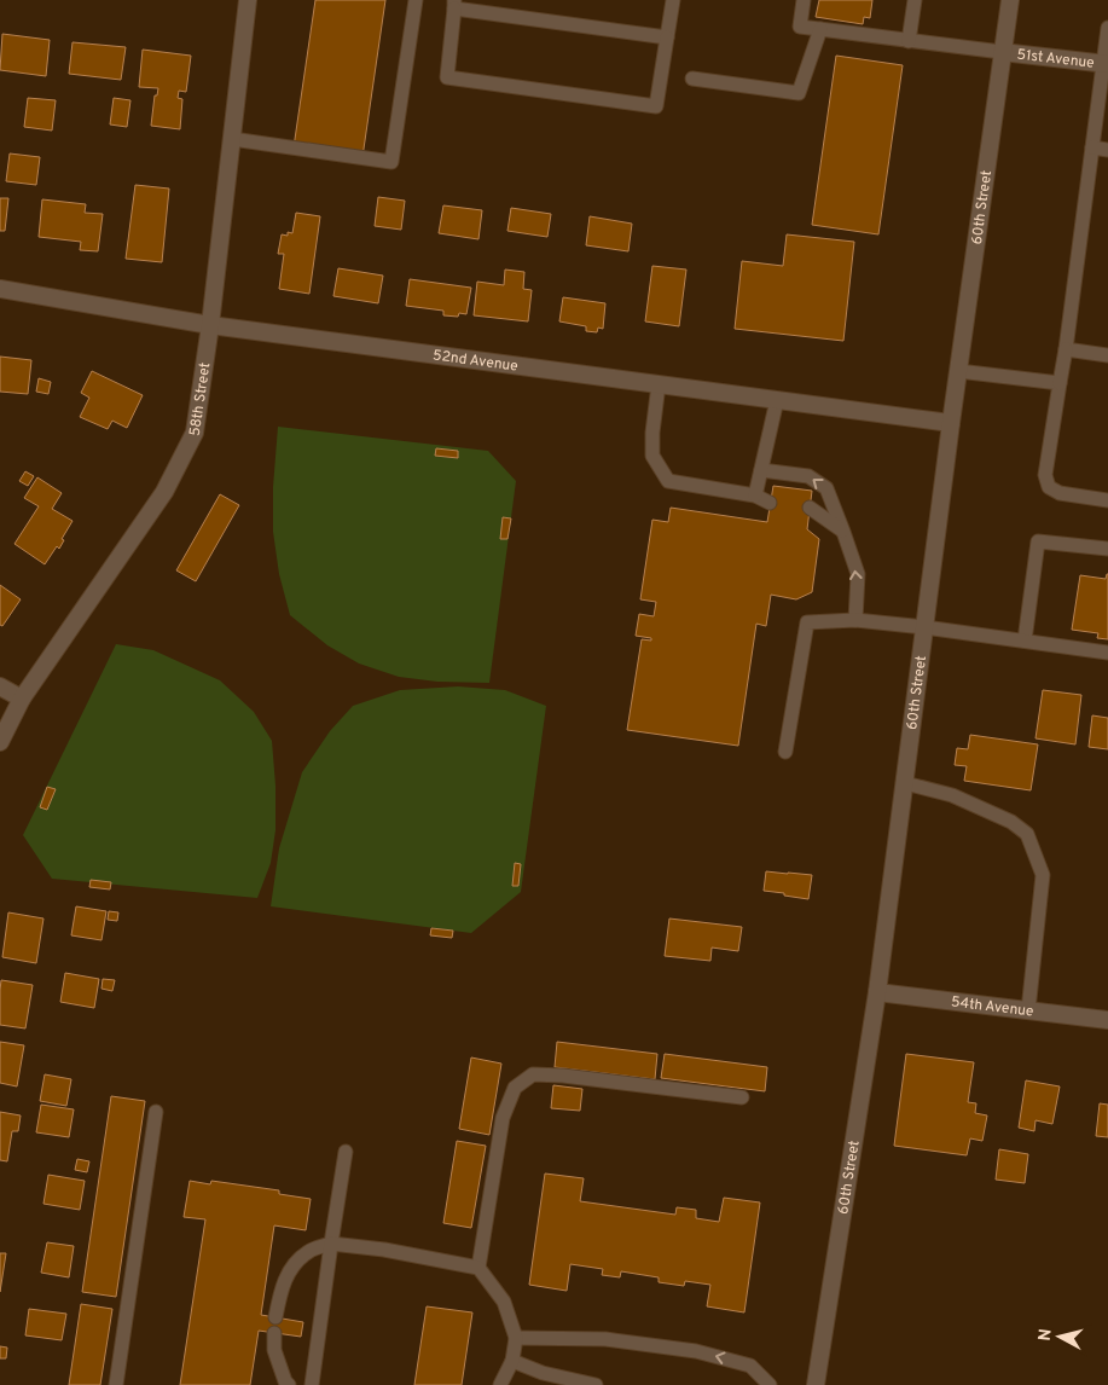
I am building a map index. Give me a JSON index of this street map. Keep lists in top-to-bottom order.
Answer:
{
  "streets": {
    "street": [
      "51st Avenue",
      "60th Street",
      "52nd Avenue",
      "58th Street",
      "54th Avenue"
    ]
  },
  "crossings": [
    ["51st Avenue", "60th Street"],
    ["60th Street", "52nd Avenue"],
    ["60th Street", "54th Avenue"],
    ["52nd Avenue", "58th Street"]
  ],
  "north": "left"
}
